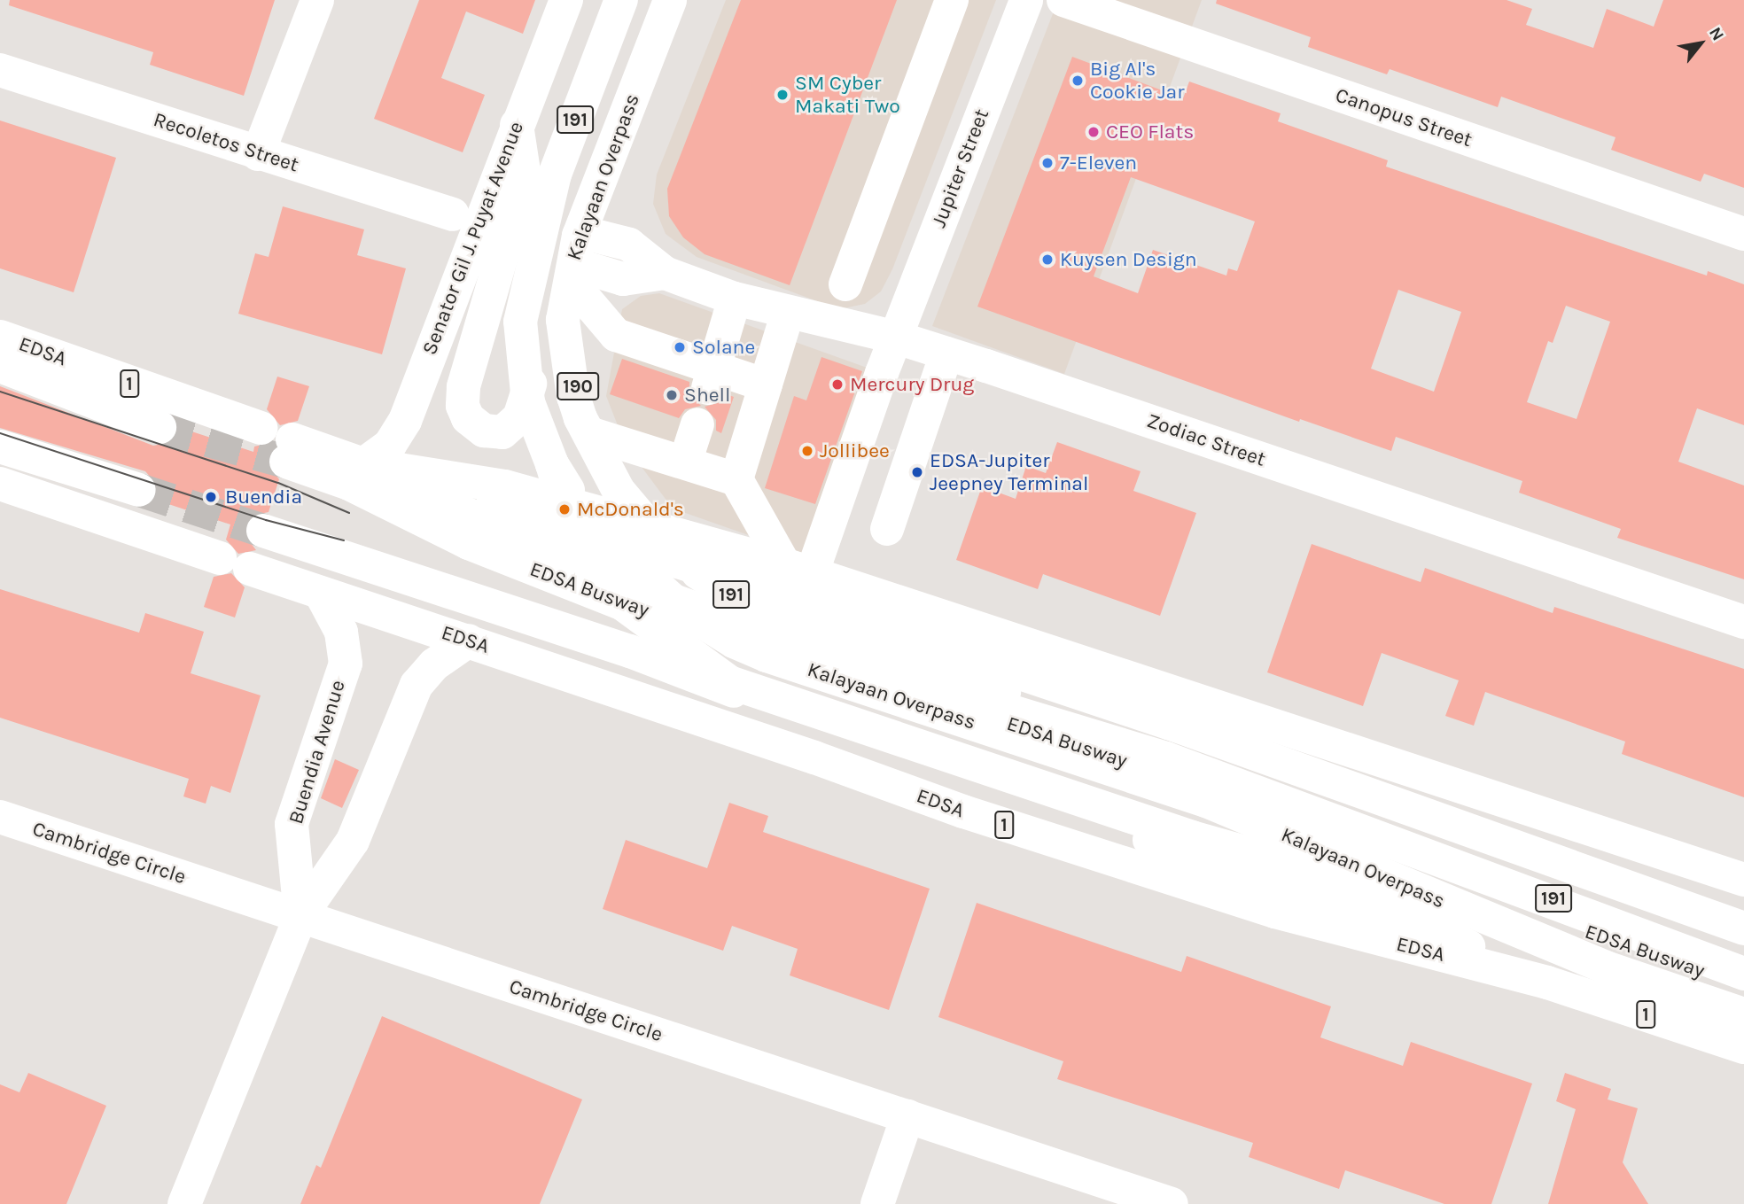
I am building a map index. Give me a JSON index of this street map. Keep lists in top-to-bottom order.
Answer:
{
  "streets": {
    "main road": [
      "Canopus Street",
      "191",
      "Recoletos Street",
      "Jupiter Street",
      "Kalayaan Overpass",
      "Senator Gil J. Puyat Avenue",
      "EDSA",
      "1",
      "190",
      "Zodiac Street",
      "EDSA Busway",
      "Buendia Avenue",
      "Cambridge Circle"
    ]
  },
  "crossings": [
    ["Jupiter Street", "Zodiac Street"],
    ["Senator Gil J. Puyat Avenue", "EDSA Busway"],
    ["EDSA", "Buendia Avenue"],
    ["190", "Zodiac Street"],
    ["Buendia Avenue", "Cambridge Circle"]
  ],
  "places": [
    "Big Al's Cookie Jar",
    "SM Cyber Makati Two",
    "CEO Flats",
    "7-Eleven",
    "Kuysen Design",
    "Solane",
    "Mercury Drug",
    "Shell",
    "Jollibee",
    "EDSA-Jupiter Jeepney Terminal",
    "Buendia",
    "McDonald's"
  ],
  "north": "top right"
}
